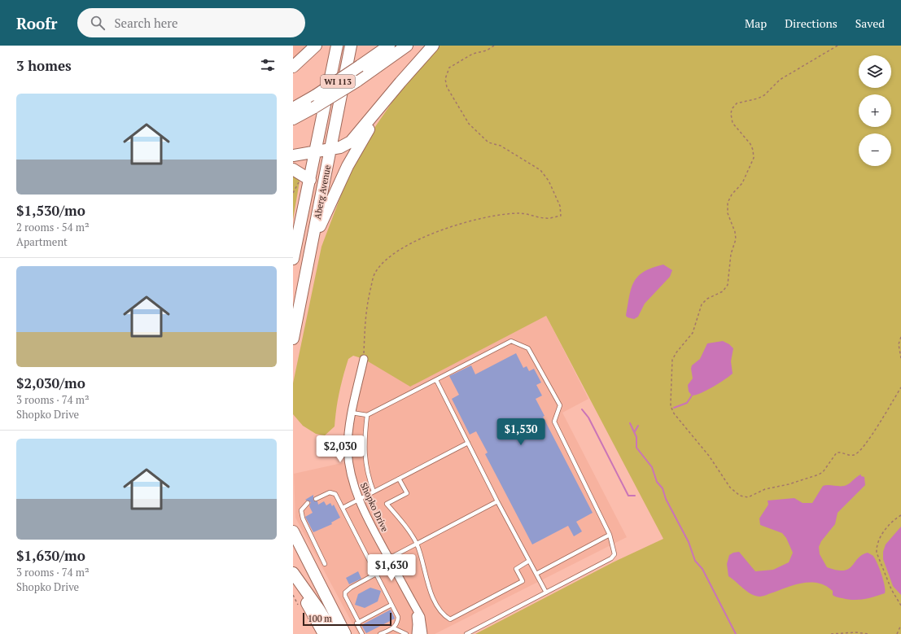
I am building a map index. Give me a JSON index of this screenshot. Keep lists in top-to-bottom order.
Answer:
{
  "streets": {
    "main road": ["WI 113", "Aberg Avenue"],
    "street": ["Shopko Drive"]
  },
  "scale_bar": "100 m",
  "page": {
    "header": "Roofr",
    "search": "Search here",
    "nav": ["Map", "Directions", "Saved"],
    "heading": "3 homes",
    "map_buttons": ["+", "−"],
    "list": [
      {
        "name": "$1,530/mo",
        "note": "2 rooms · 54 m² · Apartment"
      },
      {
        "name": "$2,030/mo",
        "note": "3 rooms · 74 m² · Shopko Drive"
      },
      {
        "name": "$1,630/mo",
        "note": "3 rooms · 74 m² · Shopko Drive"
      }
    ],
    "price": ["$1,530", "$2,030", "$1,630"],
    "scale": "100 m"
  }
}
